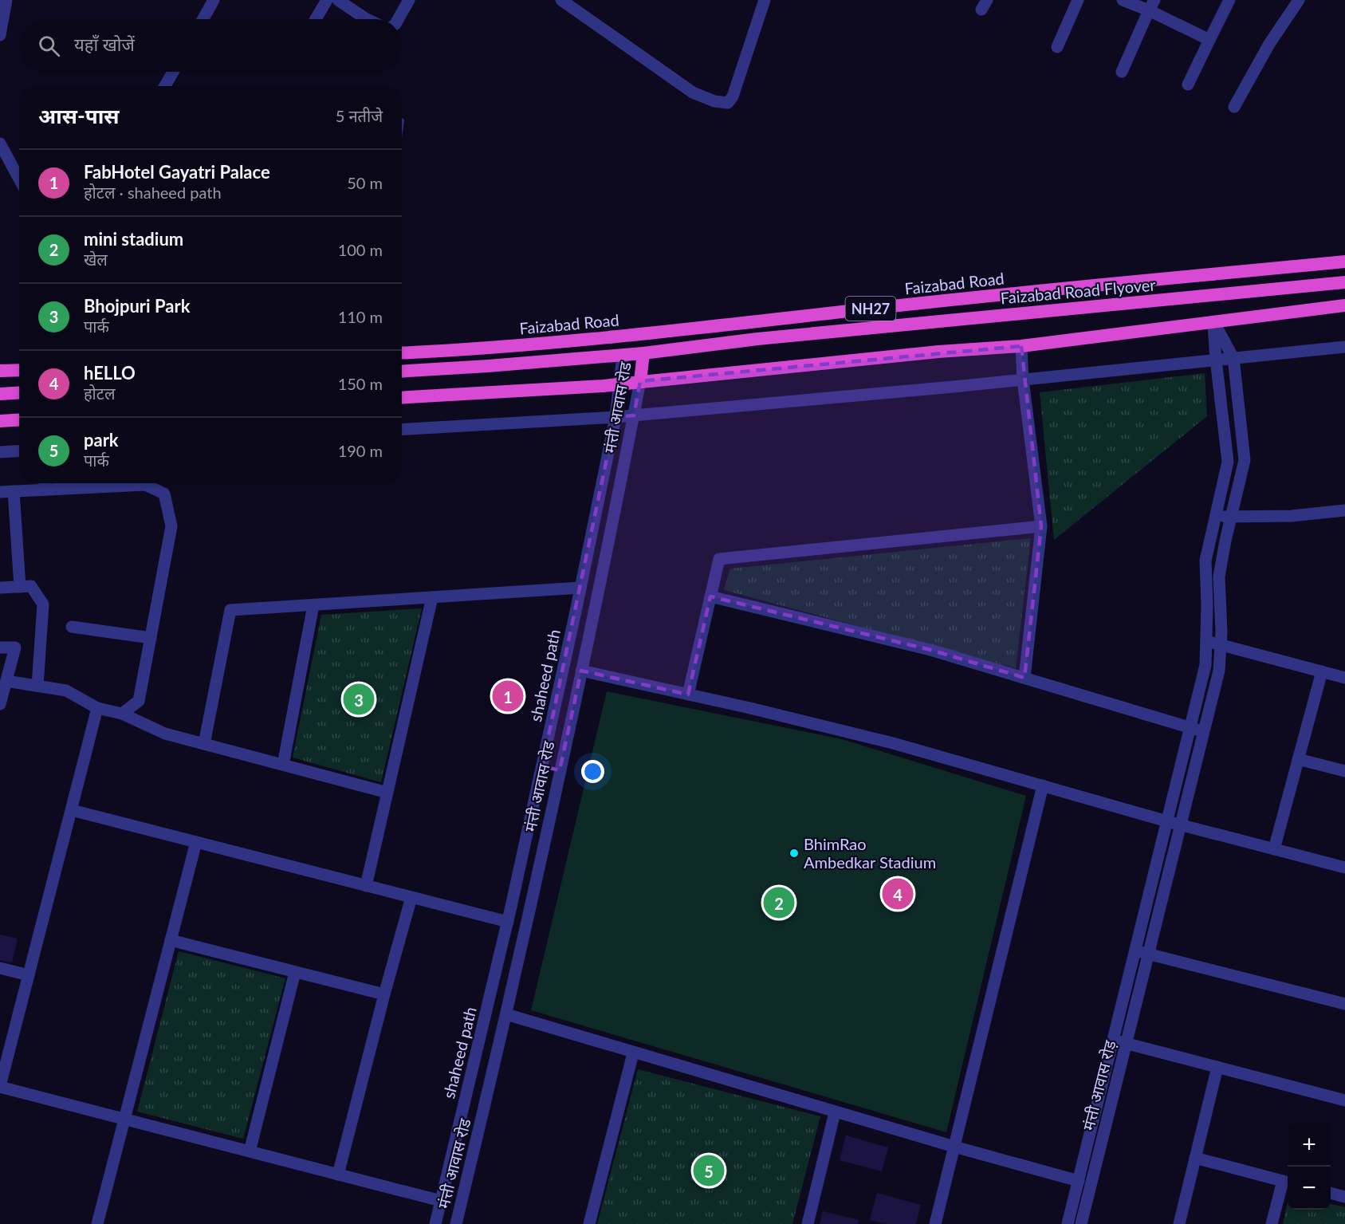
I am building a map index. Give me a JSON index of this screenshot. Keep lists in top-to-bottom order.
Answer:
{
  "streets": {
    "highway": [
      "Faizabad Road",
      "Faizabad Road Flyover",
      "NH27",
      "मंत्ती आवास रोड"
    ],
    "street": ["shaheed path", "मंत्ती आवास रोड़"]
  },
  "crossings": [
    ["Faizabad Road Flyover", "मंत्ती आवास रोड"]
  ],
  "places": ["BhimRao Ambedkar Stadium"],
  "page": {
    "search": "यहाँ खोजें",
    "heading": ["आस-पास", "5 नतीजे"],
    "list": [
      {
        "mark": "1",
        "name": "FabHotel Gayatri Palace",
        "note": "होटल · shaheed path",
        "value": "50 m"
      },
      {
        "mark": "2",
        "name": "mini stadium",
        "note": "खेल",
        "value": "100 m"
      },
      {
        "mark": "3",
        "name": "Bhojpuri Park",
        "note": "पार्क",
        "value": "110 m"
      },
      {
        "mark": "4",
        "name": "hELLO",
        "note": "होटल",
        "value": "150 m"
      },
      {
        "mark": "5",
        "name": "park",
        "note": "पार्क",
        "value": "190 m"
      }
    ],
    "pins": [
      "1",
      "3",
      "4",
      "2",
      "5"
    ],
    "map_buttons": ["+", "−"]
  }
}
